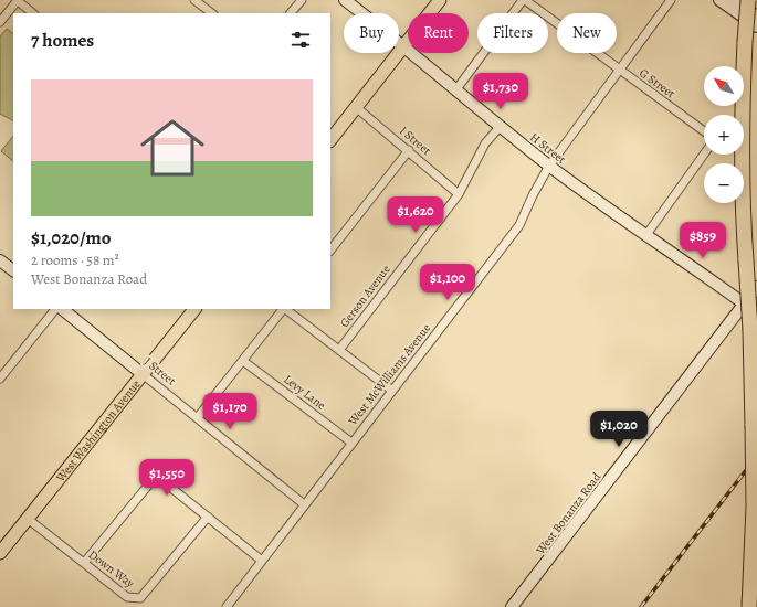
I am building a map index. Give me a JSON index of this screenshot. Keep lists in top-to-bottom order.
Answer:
{
  "streets": {
    "main road": ["West Washington Avenue"],
    "street": [
      "G Street",
      "I Street",
      "H Street",
      "Gerson Avenue",
      "J Street",
      "West McWilliams Avenue",
      "Levy Lane",
      "West Bonanza Road",
      "Down Way"
    ]
  },
  "crossings": [
    ["G Street", "West McWilliams Avenue"],
    ["I Street", "Gerson Avenue"],
    ["H Street", "Gerson Avenue"],
    ["H Street", "West McWilliams Avenue"],
    ["H Street", "West Bonanza Road"],
    ["J Street", "West McWilliams Avenue"],
    ["J Street", "West Washington Avenue"],
    ["West McWilliams Avenue", "Levy Lane"],
    ["West Washington Avenue", "Down Way"]
  ],
  "north": "top left",
  "page": {
    "chip": [
      "Buy",
      "Rent",
      "Filters",
      "New"
    ],
    "heading": "7 homes",
    "map_buttons": ["+", "−"],
    "list": [
      {
        "name": "$1,020/mo",
        "note": "2 rooms · 58 m² · West Bonanza Road"
      }
    ],
    "price": [
      "$1,730",
      "$1,620",
      "$859",
      "$1,100",
      "$1,170",
      "$1,020",
      "$1,550"
    ]
  }
}
